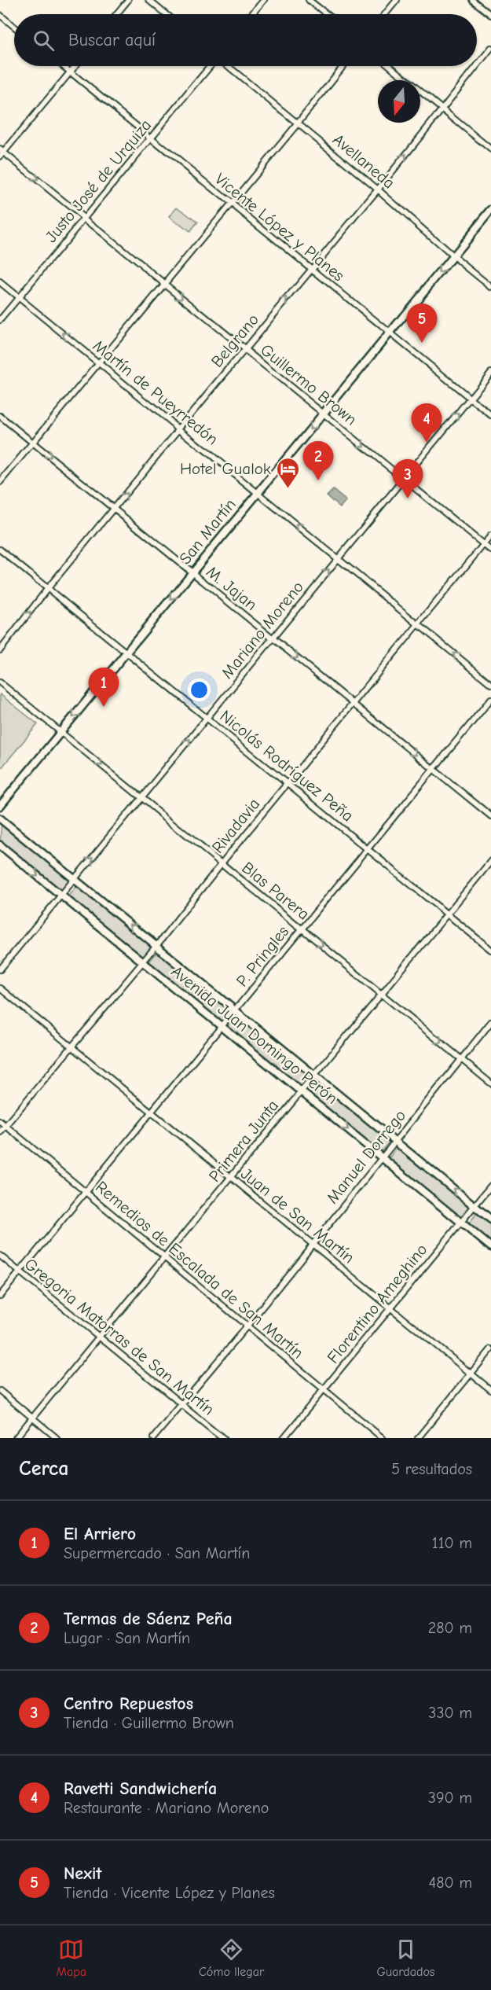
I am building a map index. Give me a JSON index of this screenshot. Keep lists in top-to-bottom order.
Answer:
{
  "streets": {
    "main road": ["San Martín", "Avenida Juan Domingo Perón"],
    "street": [
      "Avellaneda",
      "Justo José de Urquiza",
      "Vicente López y Planes",
      "Belgrano",
      "Guillermo Brown",
      "Martín de Pueyrredón",
      "M. Jajan",
      "Mariano Moreno",
      "Nicolás Rodríguez Peña",
      "Rivadavia",
      "Blas Parera",
      "P. Pringles",
      "Primera Junta",
      "Manuel Dorrego",
      "Juan de San Martín",
      "Remedios de Escalada de San Martín",
      "Florentino Ameghino",
      "Gregoria Matorras de San Martín"
    ]
  },
  "crossings": [
    ["Avellaneda", "Belgrano"],
    ["Avellaneda", "San Martín"],
    ["Justo José de Urquiza", "Vicente López y Planes"],
    ["Justo José de Urquiza", "Guillermo Brown"],
    ["Justo José de Urquiza", "Martín de Pueyrredón"],
    ["Vicente López y Planes", "Belgrano"],
    ["Vicente López y Planes", "San Martín"],
    ["Vicente López y Planes", "Mariano Moreno"],
    ["Belgrano", "Guillermo Brown"],
    ["Belgrano", "Martín de Pueyrredón"],
    ["Belgrano", "M. Jajan"],
    ["Belgrano", "Nicolás Rodríguez Peña"],
    ["Guillermo Brown", "San Martín"],
    ["Guillermo Brown", "Mariano Moreno"],
    ["Guillermo Brown", "Rivadavia"],
    ["Martín de Pueyrredón", "San Martín"],
    ["Martín de Pueyrredón", "Mariano Moreno"],
    ["Martín de Pueyrredón", "Rivadavia"],
    ["San Martín", "M. Jajan"],
    ["San Martín", "Nicolás Rodríguez Peña"],
    ["San Martín", "Blas Parera"],
    ["M. Jajan", "Mariano Moreno"],
    ["M. Jajan", "Rivadavia"],
    ["M. Jajan", "P. Pringles"],
    ["Mariano Moreno", "Nicolás Rodríguez Peña"],
    ["Mariano Moreno", "Blas Parera"],
    ["Mariano Moreno", "Avenida Juan Domingo Perón"],
    ["Nicolás Rodríguez Peña", "Rivadavia"],
    ["Nicolás Rodríguez Peña", "P. Pringles"],
    ["Nicolás Rodríguez Peña", "Primera Junta"],
    ["Rivadavia", "Blas Parera"],
    ["Rivadavia", "Avenida Juan Domingo Perón"],
    ["Rivadavia", "Juan de San Martín"],
    ["Rivadavia", "Remedios de Escalada de San Martín"],
    ["Blas Parera", "P. Pringles"],
    ["Blas Parera", "Primera Junta"],
    ["Blas Parera", "Manuel Dorrego"],
    ["P. Pringles", "Avenida Juan Domingo Perón"],
    ["P. Pringles", "Juan de San Martín"],
    ["P. Pringles", "Remedios de Escalada de San Martín"],
    ["P. Pringles", "Gregoria Matorras de San Martín"],
    ["Avenida Juan Domingo Perón", "Primera Junta"],
    ["Avenida Juan Domingo Perón", "Manuel Dorrego"],
    ["Avenida Juan Domingo Perón", "Florentino Ameghino"],
    ["Primera Junta", "Juan de San Martín"],
    ["Primera Junta", "Remedios de Escalada de San Martín"],
    ["Primera Junta", "Gregoria Matorras de San Martín"],
    ["Manuel Dorrego", "Juan de San Martín"],
    ["Manuel Dorrego", "Remedios de Escalada de San Martín"],
    ["Manuel Dorrego", "Gregoria Matorras de San Martín"],
    ["Juan de San Martín", "Florentino Ameghino"],
    ["Remedios de Escalada de San Martín", "Florentino Ameghino"]
  ],
  "one_way": [
    "Belgrano",
    "Guillermo Brown",
    "Martín de Pueyrredón",
    "San Martín",
    "M. Jajan",
    "Mariano Moreno",
    "Blas Parera"
  ],
  "places": {
    "hotel": ["Hotel Gualok"]
  },
  "north": "bottom",
  "page": {
    "search": "Buscar aquí",
    "pins": [
      "5",
      "4",
      "2",
      "3",
      "1"
    ],
    "heading": ["Cerca", "5 resultados"],
    "list": [
      {
        "mark": "1",
        "name": "El Arriero",
        "note": "Supermercado · San Martín",
        "value": "110 m"
      },
      {
        "mark": "2",
        "name": "Termas de Sáenz Peña",
        "note": "Lugar · San Martín",
        "value": "280 m"
      },
      {
        "mark": "3",
        "name": "Centro Repuestos",
        "note": "Tienda · Guillermo Brown",
        "value": "330 m"
      },
      {
        "mark": "4",
        "name": "Ravetti Sandwichería",
        "note": "Restaurante · Mariano Moreno",
        "value": "390 m"
      },
      {
        "mark": "5",
        "name": "Nexit",
        "note": "Tienda · Vicente López y Planes",
        "value": "480 m"
      }
    ],
    "nav": ["Mapa", "Cómo llegar", "Guardados"]
  }
}
